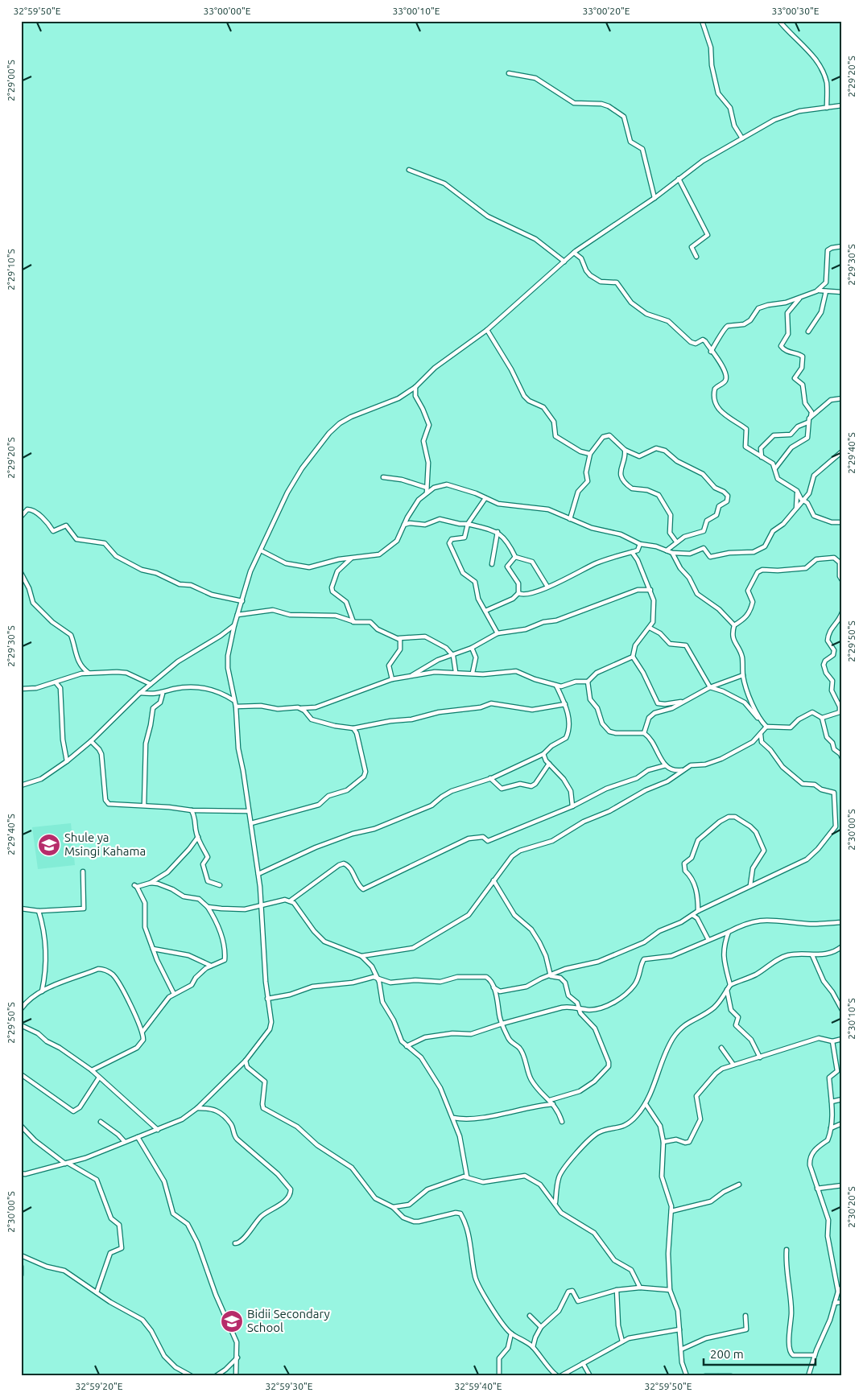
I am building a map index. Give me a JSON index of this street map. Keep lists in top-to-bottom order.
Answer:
{
  "places": {
    "school or university": ["Shule ya Msingi Kahama", "Bidii Secondary School"]
  },
  "scale_bar": "200 m",
  "coordinates": [
    "32°59'50\"E",
    "33°00'00\"E",
    "33°00'10\"E",
    "33°00'20\"E",
    "33°00'30\"E",
    "2°29'20\"S",
    "2°29'00\"S",
    "2°29'30\"S",
    "2°29'10\"S",
    "2°29'40\"S",
    "2°29'50\"S",
    "2°30'00\"S",
    "2°30'10\"S",
    "2°30'20\"S",
    "32°59'20\"E",
    "32°59'30\"E",
    "32°59'40\"E"
  ]
}
